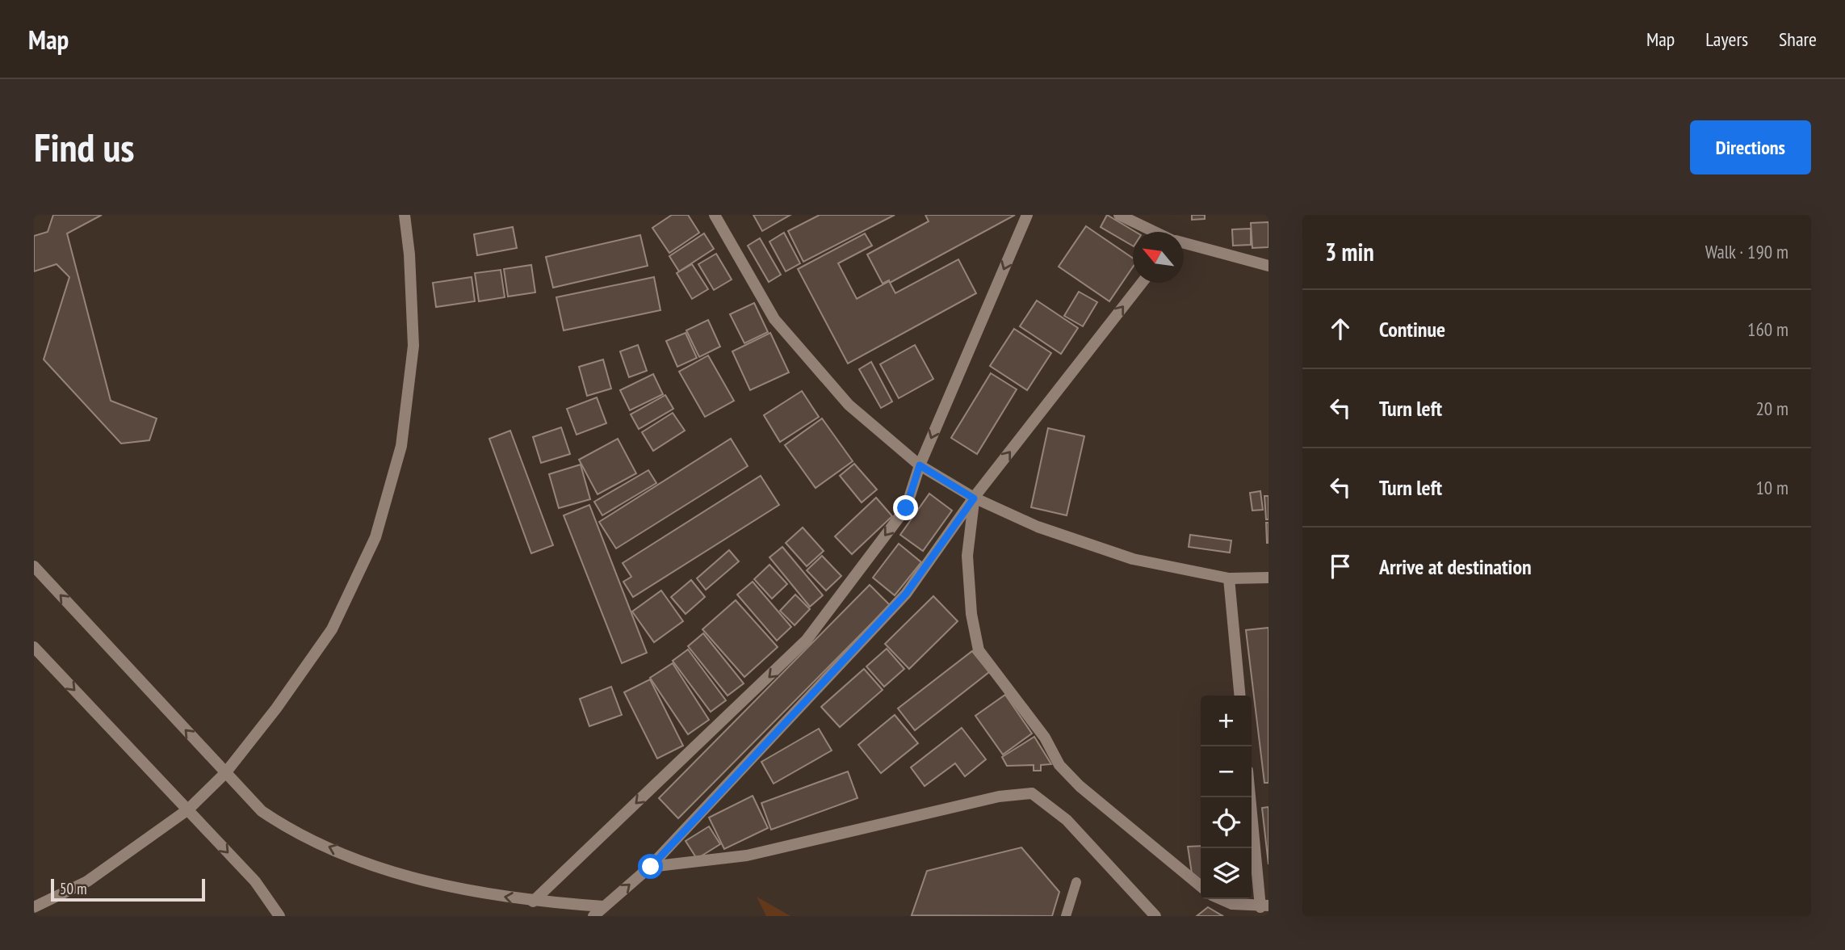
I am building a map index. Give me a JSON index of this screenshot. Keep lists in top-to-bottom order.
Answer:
{
  "scale_bar": "50 m",
  "north": "top left",
  "page": {
    "header": "Map",
    "nav": ["Map", "Layers", "Share"],
    "buttons": "Directions",
    "title": "Find us",
    "heading": ["3 min", "Walk · 190 m"],
    "list": [
      ["Continue", "160 m"],
      ["Turn left", "20 m"],
      ["Turn left", "10 m"],
      "Arrive at destination"
    ],
    "map_buttons": ["+", "−"],
    "scale": "50 m"
  }
}
